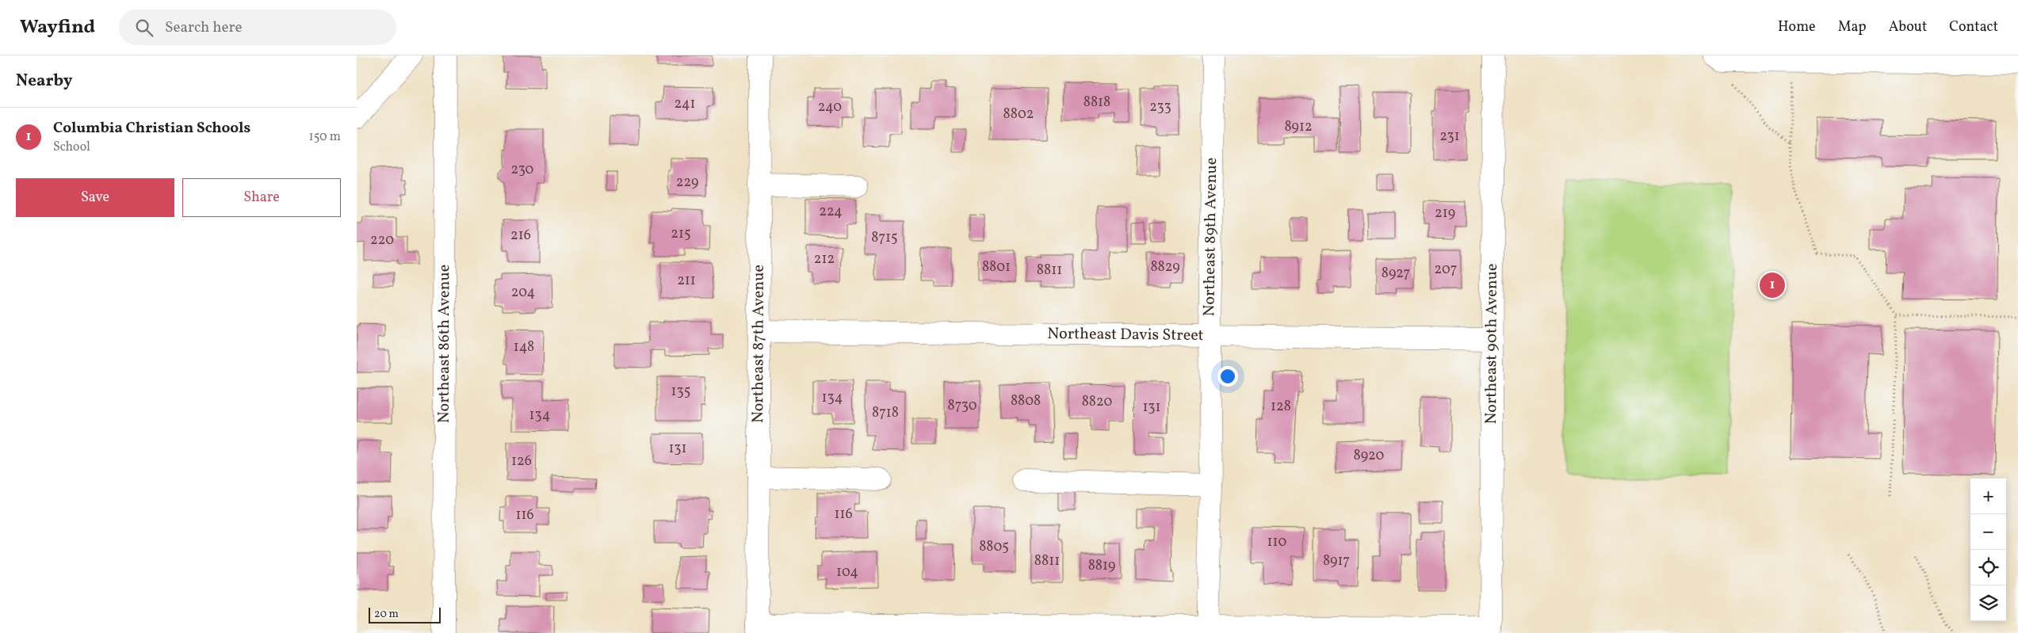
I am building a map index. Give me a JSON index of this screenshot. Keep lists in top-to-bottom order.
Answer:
{
  "streets": {
    "street": [
      "Northeast 89th Avenue",
      "Northeast Davis Street",
      "Northeast 86th Avenue",
      "Northeast 87th Avenue",
      "Northeast 90th Avenue"
    ]
  },
  "crossings": [
    ["Northeast 89th Avenue", "Northeast Davis Street"],
    ["Northeast Davis Street", "Northeast 87th Avenue"],
    ["Northeast Davis Street", "Northeast 90th Avenue"]
  ],
  "house_numbers": [
    "8818",
    "241",
    "240",
    "233",
    "8802",
    "8912",
    "231",
    "230",
    "229",
    "224",
    "219",
    "215",
    "216",
    "8715",
    "220",
    "212",
    "8801",
    "8829",
    "207",
    "8811",
    "8927",
    "211",
    "204",
    "148",
    "135",
    "134",
    "8808",
    "8820",
    "8730",
    "128",
    "131",
    "8718",
    "134",
    "131",
    "8920",
    "126",
    "116",
    "116",
    "110",
    "8805",
    "8811",
    "8917",
    "8819",
    "104"
  ],
  "scale_bar": "20 m",
  "page": {
    "header": "Wayfind",
    "search": "Search here",
    "nav": [
      "Home",
      "Map",
      "About",
      "Contact"
    ],
    "heading": "Nearby",
    "list": [
      {
        "mark": "1",
        "name": "Columbia Christian Schools",
        "note": "School",
        "value": "150 m"
      }
    ],
    "buttons": ["Save", "Share"],
    "pins": "1",
    "map_buttons": ["+", "−"],
    "scale": "20 m"
  }
}
